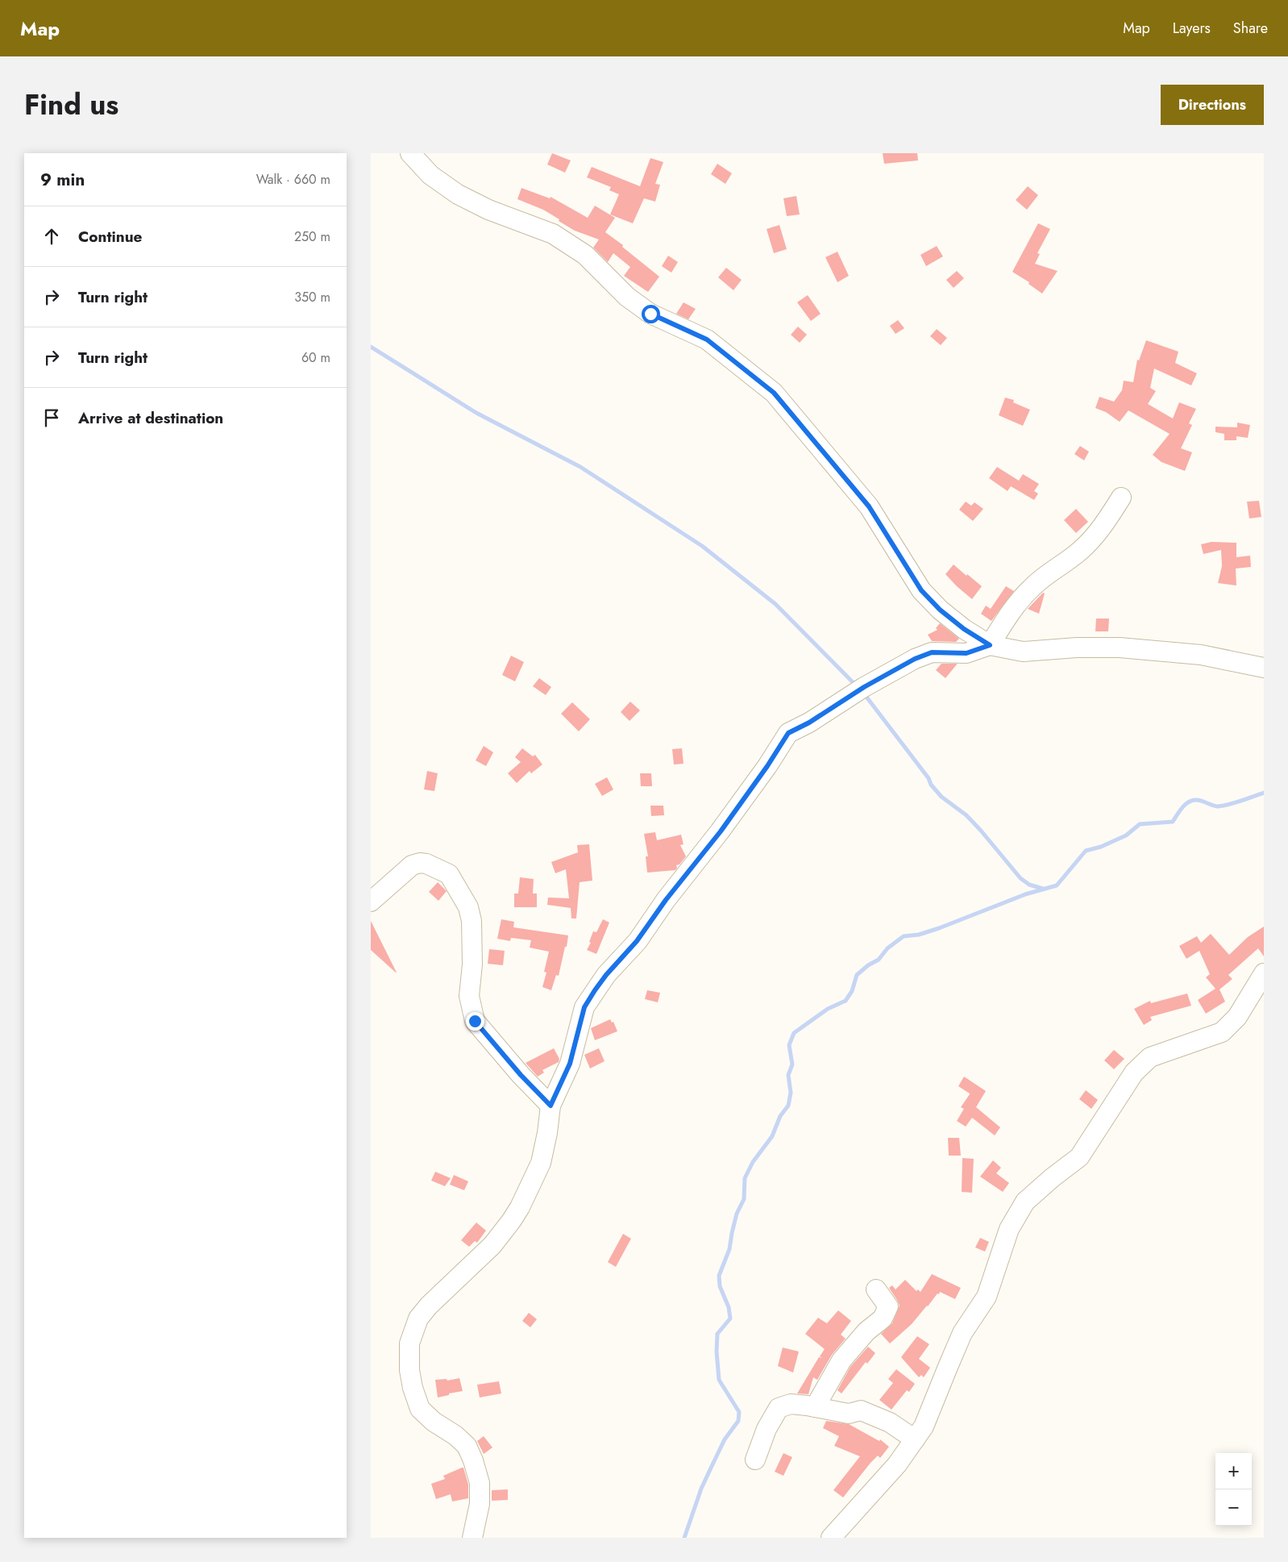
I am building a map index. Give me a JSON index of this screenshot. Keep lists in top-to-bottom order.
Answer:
{
  "page": {
    "header": "Map",
    "nav": ["Map", "Layers", "Share"],
    "title": "Find us",
    "buttons": "Directions",
    "heading": ["9 min", "Walk · 660 m"],
    "list": [
      ["Continue", "250 m"],
      ["Turn right", "350 m"],
      ["Turn right", "60 m"],
      "Arrive at destination"
    ],
    "map_buttons": ["+", "−"]
  }
}
